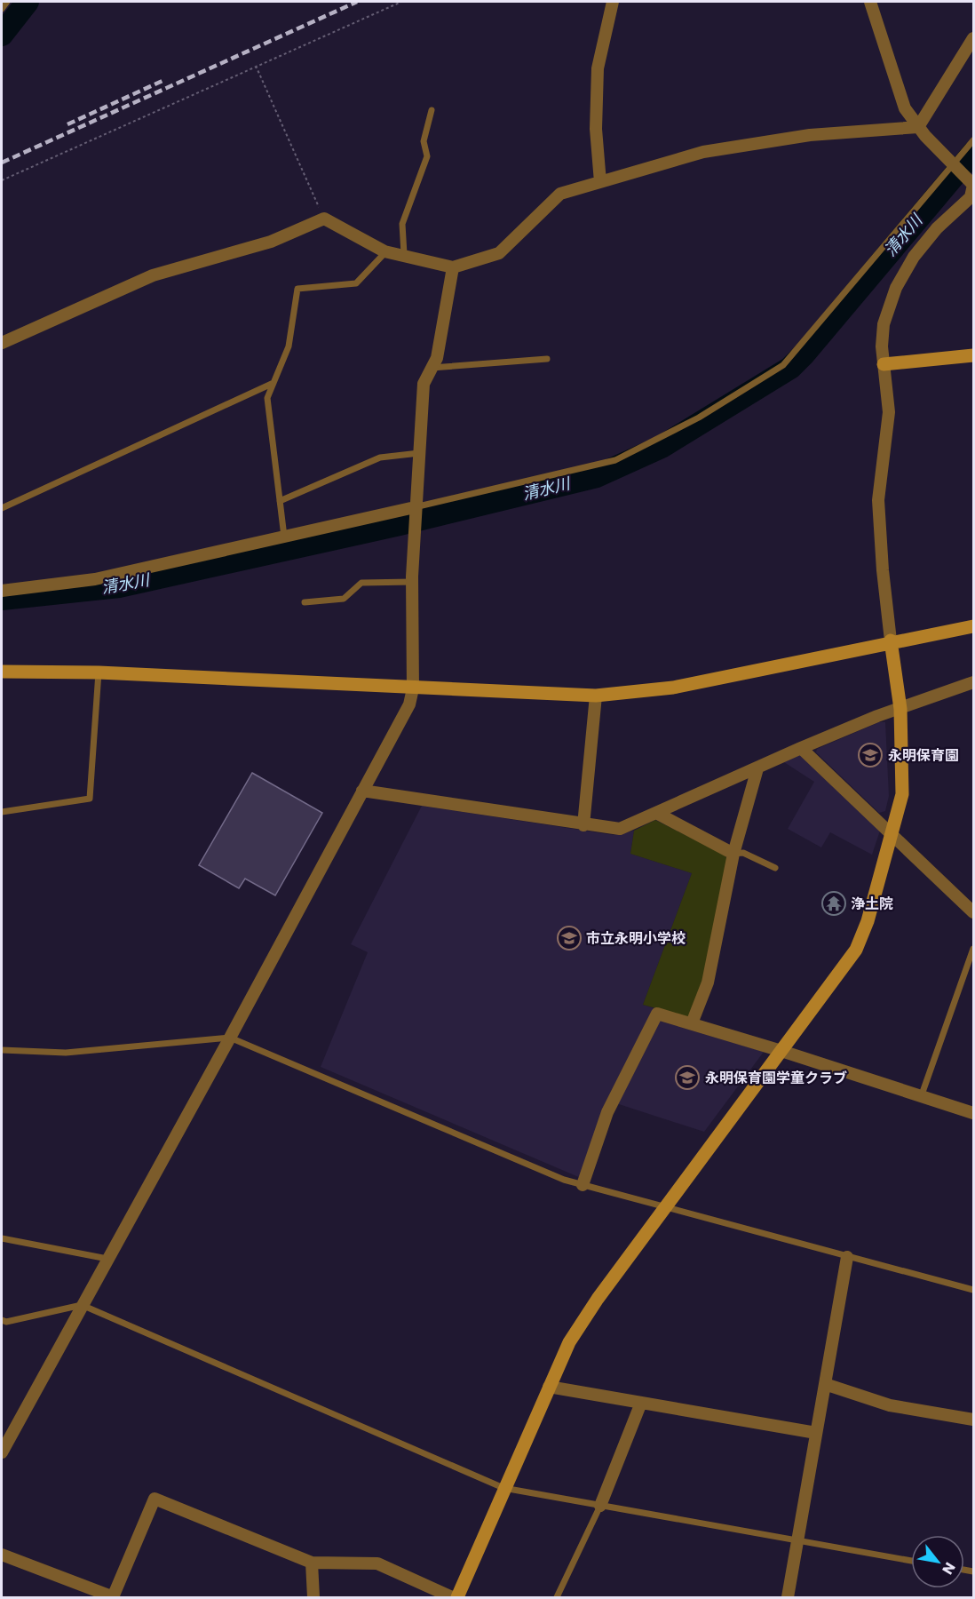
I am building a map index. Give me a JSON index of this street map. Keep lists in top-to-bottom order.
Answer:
{
  "water": ["清水川"],
  "places": {
    "school or university": ["永明保育園", "市立永明小学校", "永明保育園学童クラブ"],
    "temple": ["浄土院"]
  },
  "north": "bottom right"
}
